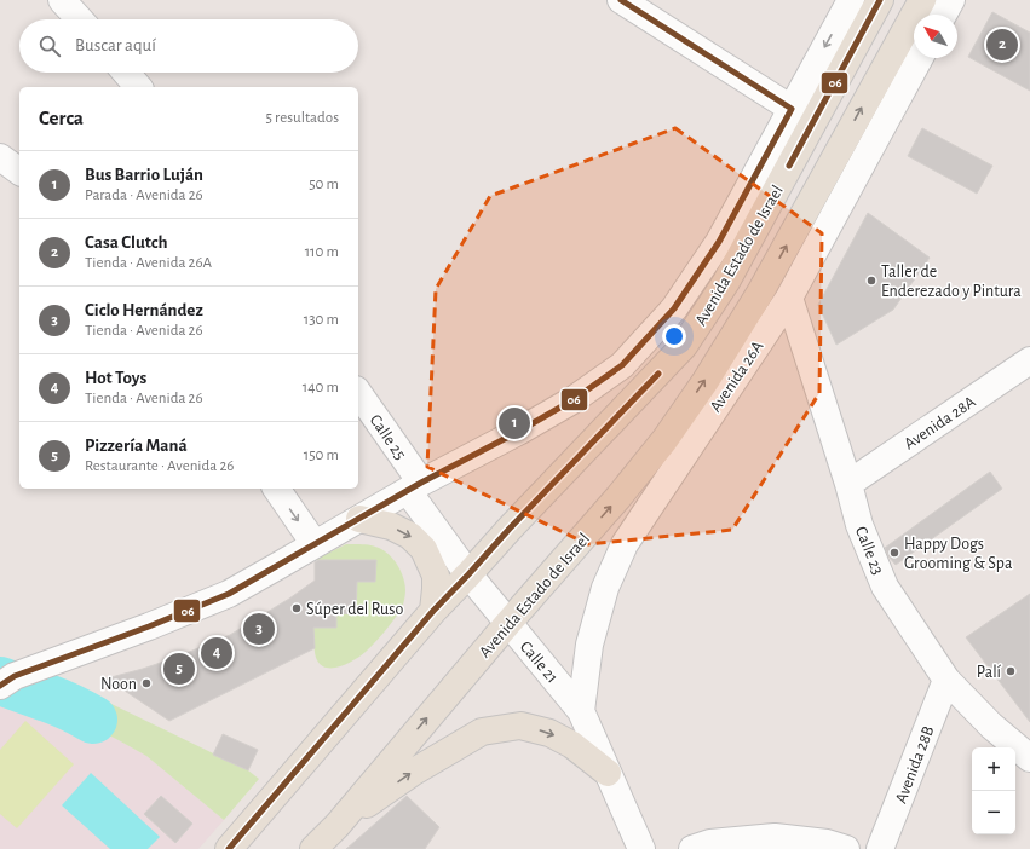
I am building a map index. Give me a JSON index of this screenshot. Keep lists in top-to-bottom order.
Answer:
{
  "streets": {
    "main road": ["Avenida Estado de Israel"],
    "street": [
      "Avenida 26A",
      "Avenida 28A",
      "Calle 25",
      "Calle 23",
      "Calle 21",
      "Avenida 28B"
    ]
  },
  "crossings": [
    ["Avenida Estado de Israel", "Calle 21"],
    ["Avenida 26A", "Calle 23"],
    ["Avenida 26A", "Calle 21"],
    ["Avenida 28A", "Calle 23"],
    ["Calle 25", "Calle 21"],
    ["Calle 23", "Avenida 28B"]
  ],
  "places": [
    "Taller de Enderezado y Pintura",
    "Happy Dogs Grooming & Spa",
    "Súper del Ruso",
    "Palí",
    "Noon"
  ],
  "lines": ["transit line 06"],
  "north": "top left",
  "page": {
    "search": "Buscar aquí",
    "pins": [
      "2",
      "1",
      "3",
      "4",
      "5"
    ],
    "heading": ["Cerca", "5 resultados"],
    "list": [
      {
        "mark": "1",
        "name": "Bus Barrio Luján",
        "note": "Parada · Avenida 26",
        "value": "50 m"
      },
      {
        "mark": "2",
        "name": "Casa Clutch",
        "note": "Tienda · Avenida 26A",
        "value": "110 m"
      },
      {
        "mark": "3",
        "name": "Ciclo Hernández",
        "note": "Tienda · Avenida 26",
        "value": "130 m"
      },
      {
        "mark": "4",
        "name": "Hot Toys",
        "note": "Tienda · Avenida 26",
        "value": "140 m"
      },
      {
        "mark": "5",
        "name": "Pizzería Maná",
        "note": "Restaurante · Avenida 26",
        "value": "150 m"
      }
    ],
    "map_buttons": ["+", "−"]
  }
}
